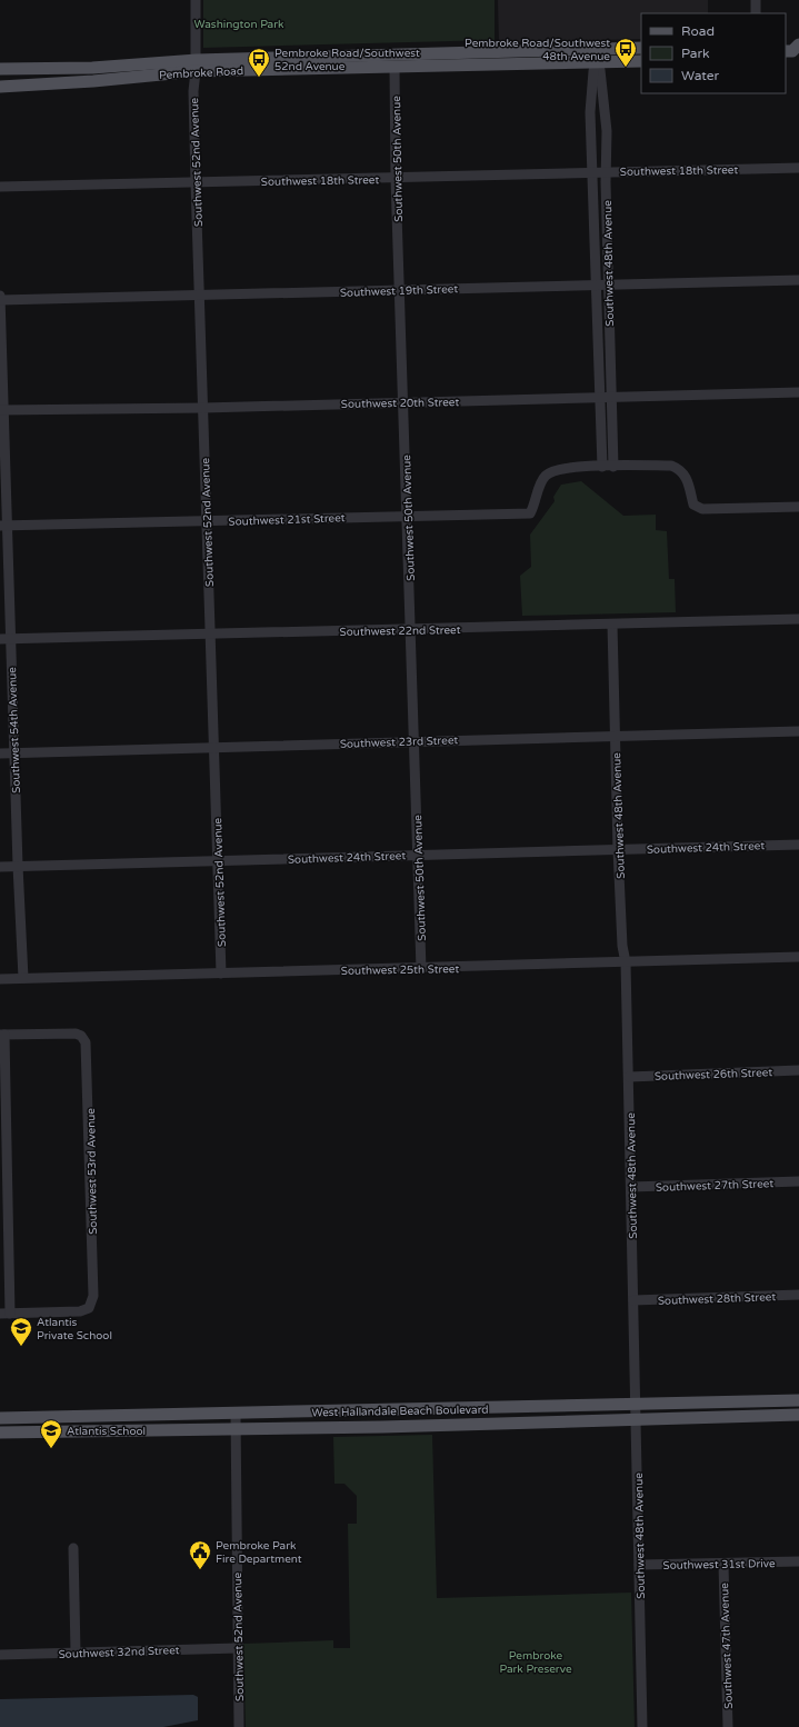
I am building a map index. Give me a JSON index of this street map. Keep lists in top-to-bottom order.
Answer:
{
  "streets": {
    "main road": ["Pembroke Road", "West Hallandale Beach Boulevard"],
    "street": [
      "Southwest 50th Avenue",
      "Southwest 52nd Avenue",
      "Southwest 18th Street",
      "Southwest 48th Avenue",
      "Southwest 19th Street",
      "Southwest 20th Street",
      "Southwest 21st Street",
      "Southwest 22nd Street",
      "Southwest 54th Avenue",
      "Southwest 23rd Street",
      "Southwest 24th Street",
      "Southwest 25th Street",
      "Southwest 26th Street",
      "Southwest 53rd Avenue",
      "Southwest 27th Street",
      "Southwest 28th Street",
      "Southwest 31st Drive",
      "Southwest 47th Avenue",
      "Southwest 32nd Street"
    ]
  },
  "crossings": [
    ["Pembroke Road", "Southwest 50th Avenue"],
    ["Pembroke Road", "Southwest 52nd Avenue"],
    ["Pembroke Road", "Southwest 48th Avenue"],
    ["Southwest 50th Avenue", "Southwest 18th Street"],
    ["Southwest 50th Avenue", "Southwest 19th Street"],
    ["Southwest 50th Avenue", "Southwest 20th Street"],
    ["Southwest 50th Avenue", "Southwest 21st Street"],
    ["Southwest 50th Avenue", "Southwest 22nd Street"],
    ["Southwest 50th Avenue", "Southwest 23rd Street"],
    ["Southwest 50th Avenue", "Southwest 24th Street"],
    ["Southwest 50th Avenue", "Southwest 25th Street"],
    ["Southwest 52nd Avenue", "Southwest 18th Street"],
    ["Southwest 52nd Avenue", "Southwest 19th Street"],
    ["Southwest 52nd Avenue", "Southwest 20th Street"],
    ["Southwest 52nd Avenue", "Southwest 21st Street"],
    ["Southwest 52nd Avenue", "Southwest 22nd Street"],
    ["Southwest 52nd Avenue", "Southwest 23rd Street"],
    ["Southwest 52nd Avenue", "Southwest 24th Street"],
    ["Southwest 52nd Avenue", "Southwest 25th Street"],
    ["Southwest 52nd Avenue", "West Hallandale Beach Boulevard"],
    ["Southwest 52nd Avenue", "Southwest 32nd Street"],
    ["Southwest 18th Street", "Southwest 48th Avenue"],
    ["Southwest 48th Avenue", "Southwest 19th Street"],
    ["Southwest 48th Avenue", "Southwest 20th Street"],
    ["Southwest 48th Avenue", "Southwest 21st Street"],
    ["Southwest 48th Avenue", "Southwest 22nd Street"],
    ["Southwest 48th Avenue", "Southwest 23rd Street"],
    ["Southwest 48th Avenue", "Southwest 24th Street"],
    ["Southwest 48th Avenue", "Southwest 25th Street"],
    ["Southwest 48th Avenue", "Southwest 26th Street"],
    ["Southwest 48th Avenue", "Southwest 27th Street"],
    ["Southwest 48th Avenue", "Southwest 28th Street"],
    ["Southwest 48th Avenue", "West Hallandale Beach Boulevard"],
    ["Southwest 48th Avenue", "Southwest 31st Drive"],
    ["Southwest 19th Street", "Southwest 54th Avenue"],
    ["Southwest 20th Street", "Southwest 54th Avenue"],
    ["Southwest 21st Street", "Southwest 54th Avenue"],
    ["Southwest 22nd Street", "Southwest 54th Avenue"],
    ["Southwest 54th Avenue", "Southwest 23rd Street"],
    ["Southwest 54th Avenue", "Southwest 24th Street"],
    ["Southwest 54th Avenue", "Southwest 25th Street"],
    ["Southwest 31st Drive", "Southwest 47th Avenue"]
  ],
  "parks": ["Washington Park", "Pembroke Park Preserve"],
  "places": {
    "bus stop": ["Pembroke Road/Southwest 48th Avenue", "Pembroke Road/Southwest 52nd Avenue"],
    "school or university": ["Atlantis Private School", "Atlantis School"],
    "public building": ["Pembroke Park Fire Department"]
  },
  "legend": ["Road", "Park", "Water"]
}
